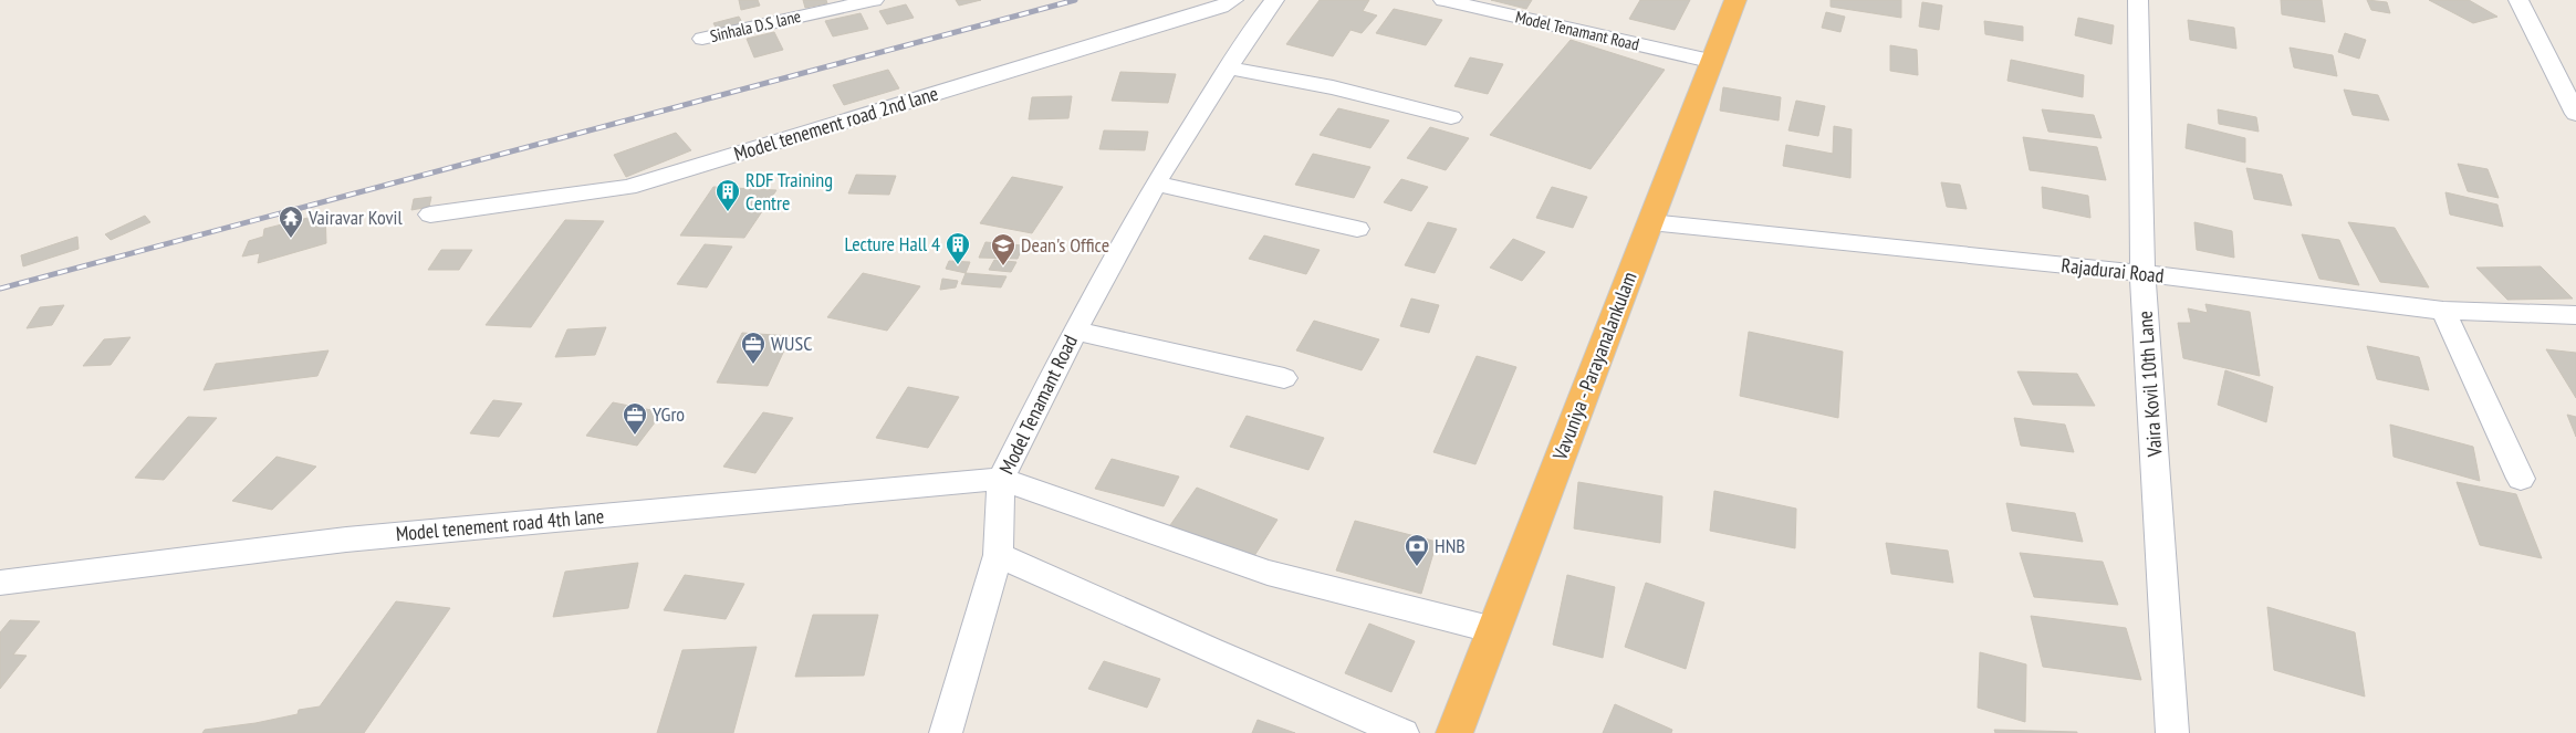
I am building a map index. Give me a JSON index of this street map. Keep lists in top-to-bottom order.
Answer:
{
  "streets": {
    "highway": ["Vavuniya - Parayanalankulam"],
    "street": [
      "Sinhala D.S lane",
      "Model Tenamant Road",
      "Model tenement road 2nd lane",
      "Rajadurai Road",
      "Vaira Kovil 10th Lane",
      "Model tenement road 4th lane"
    ]
  },
  "crossings": [
    ["Model Tenamant Road", "Vavuniya - Parayanalankulam"],
    ["Model Tenamant Road", "Model tenement road 4th lane"],
    ["Rajadurai Road", "Vavuniya - Parayanalankulam"],
    ["Rajadurai Road", "Vaira Kovil 10th Lane"]
  ],
  "places": {
    "building": ["RDF Training Centre", "Lecture Hall 4"],
    "temple": ["Vairavar Kovil"],
    "school or university": ["Dean's Office"],
    "office": ["WUSC", "YGro"],
    "bank": ["HNB"]
  }
}
